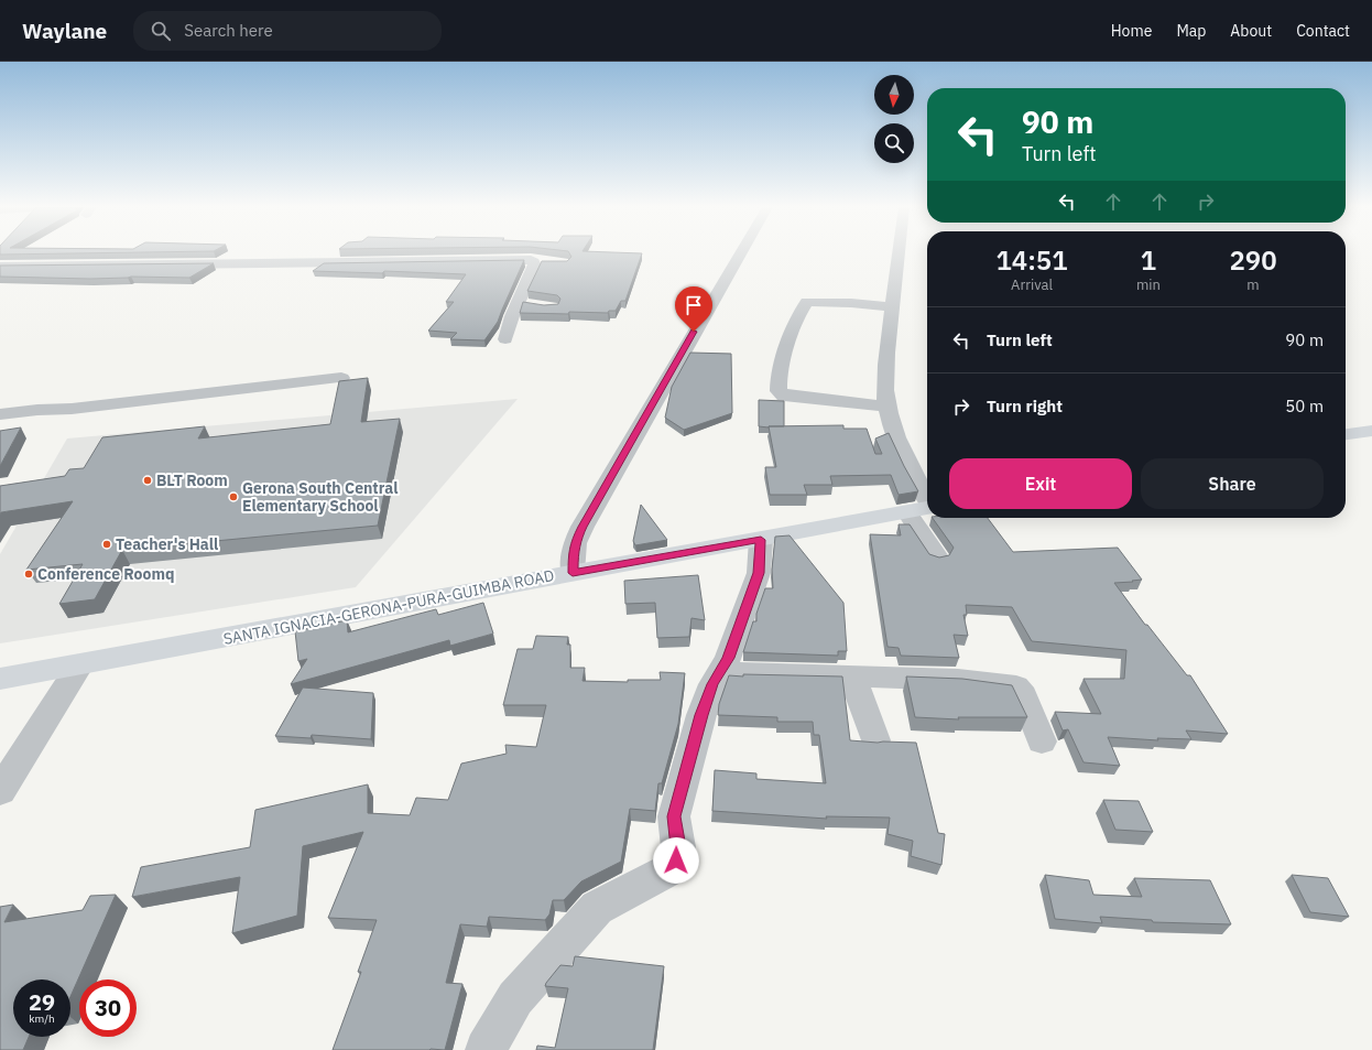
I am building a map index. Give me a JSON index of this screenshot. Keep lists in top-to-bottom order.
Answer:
{
  "streets": {
    "main road": ["SANTA IGNACIA-GERONA-PURA-GUIMBA ROAD"]
  },
  "places": [
    "BLT Room",
    "Gerona South Central Elementary School",
    "Teacher's Hall",
    "Conference Roomq"
  ],
  "north": "bottom",
  "page": {
    "header": "Waylane",
    "search": "Search here",
    "nav": [
      "Home",
      "Map",
      "About",
      "Contact"
    ],
    "turn": ["90 m", "Turn left"],
    "eta": [
      "14:51",
      "Arrival",
      "1",
      "min",
      "290",
      "m"
    ],
    "list": [
      {
        "name": "Turn left",
        "value": "90 m"
      },
      {
        "name": "Turn right",
        "value": "50 m"
      }
    ],
    "buttons": ["Exit", "Share"],
    "speed": "29 km/h",
    "limit": "30"
  }
}
